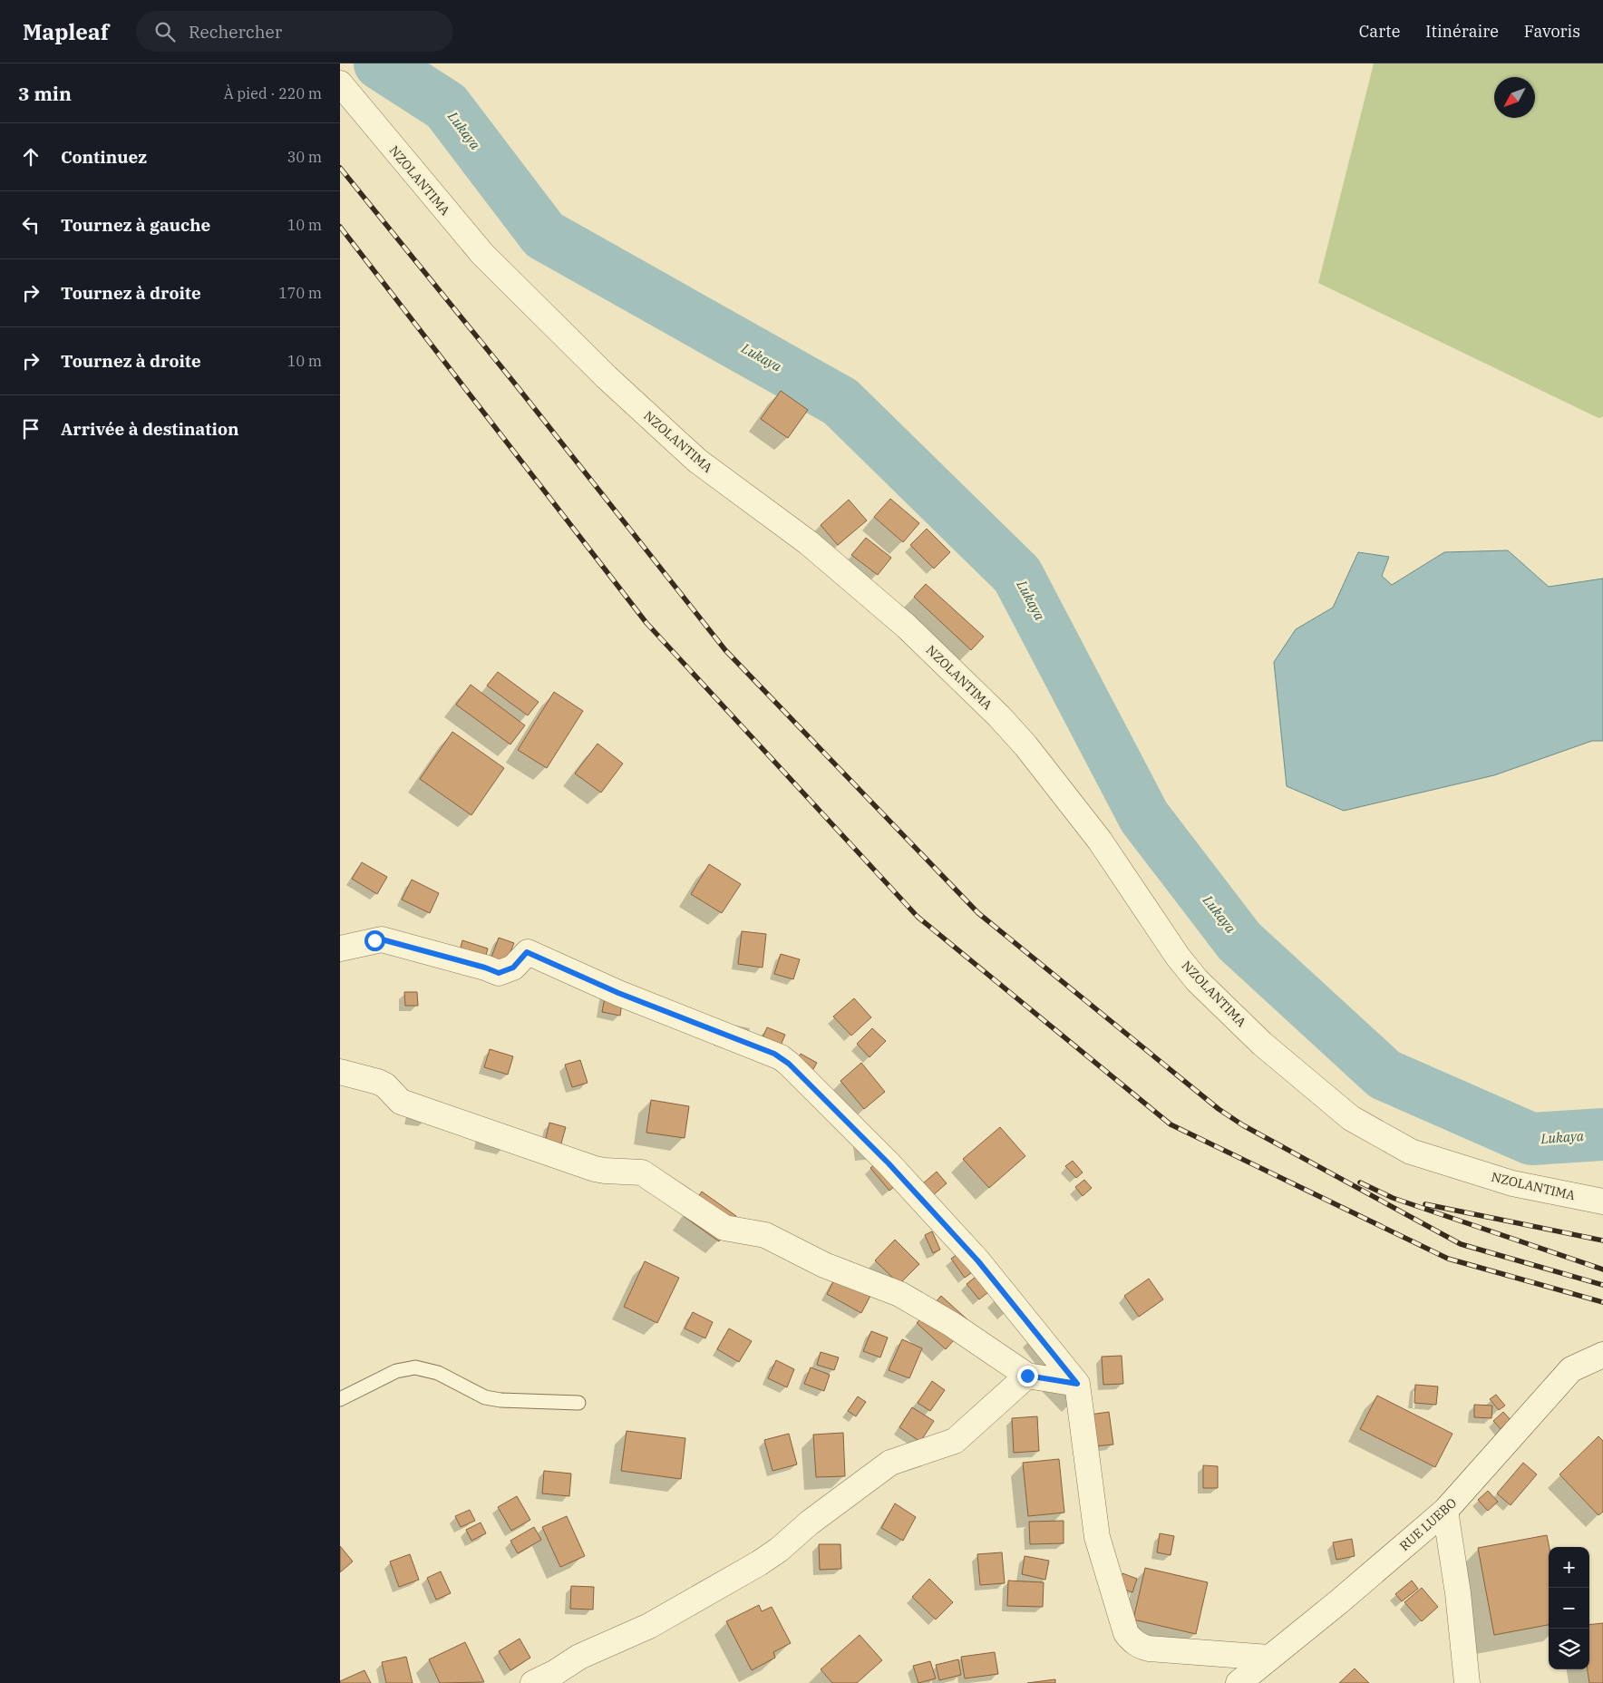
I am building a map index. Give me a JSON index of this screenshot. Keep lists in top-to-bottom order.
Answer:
{
  "streets": {
    "street": ["NZOLANTIMA", "RUE LUEBO"]
  },
  "water": ["Lukaya"],
  "north": "bottom left",
  "page": {
    "header": "Mapleaf",
    "search": "Rechercher",
    "nav": ["Carte", "Itinéraire", "Favoris"],
    "heading": ["3 min", "À pied · 220 m"],
    "list": [
      ["Continuez", "30 m"],
      ["Tournez à gauche", "10 m"],
      ["Tournez à droite", "170 m"],
      ["Tournez à droite", "10 m"],
      "Arrivée à destination"
    ],
    "map_buttons": ["+", "−"]
  }
}
